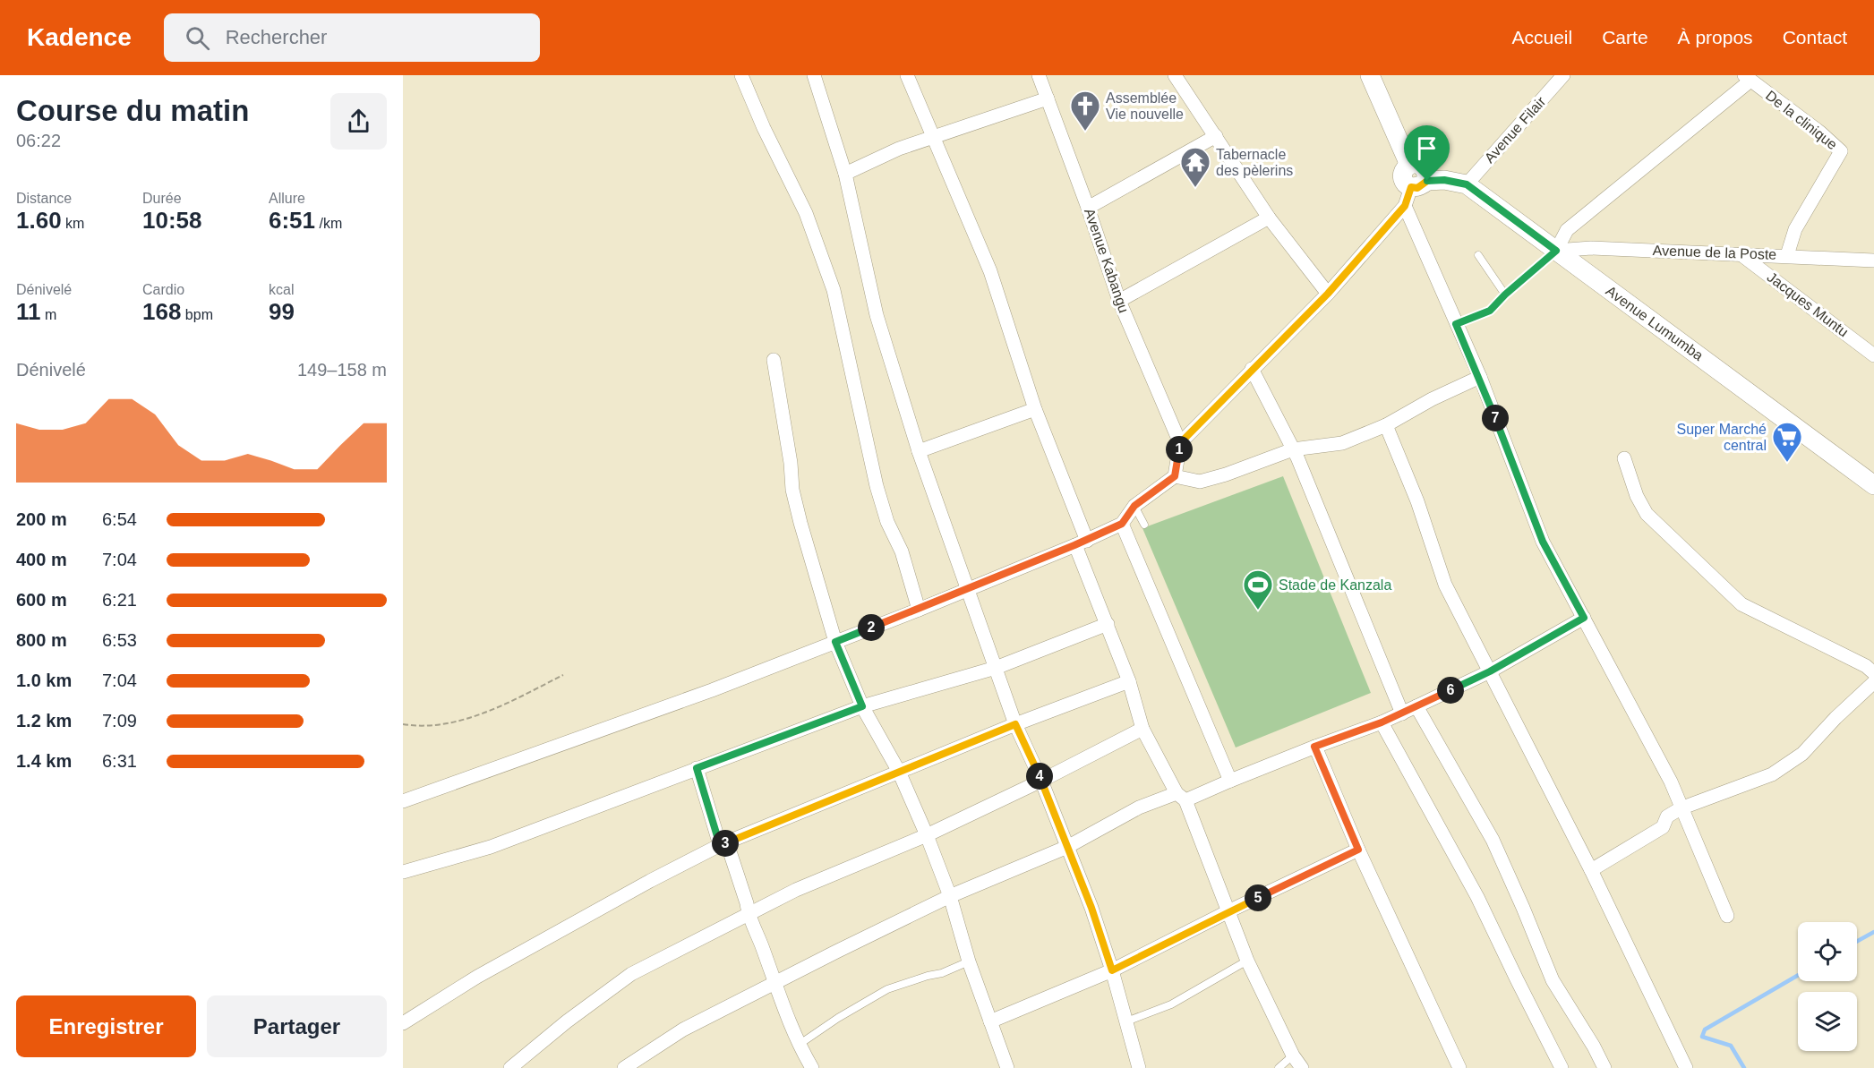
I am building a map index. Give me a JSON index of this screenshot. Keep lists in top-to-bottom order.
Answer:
{
  "streets": {
    "main road": ["Avenue Lumumba"],
    "street": [
      "De la clinique",
      "Avenue Filair",
      "Avenue de la Poste",
      "Avenue Kabangu",
      "Jacques Muntu"
    ]
  },
  "crossings": [
    ["De la clinique", "Avenue de la Poste"],
    ["Avenue Filair", "Avenue Lumumba"],
    ["Avenue de la Poste", "Jacques Muntu"],
    ["Avenue de la Poste", "Avenue Lumumba"]
  ],
  "places": {
    "church": ["Assemblée Vie nouvelle"],
    "temple": ["Tabernacle des pèlerins"],
    "supermarket": ["Super Marché central"],
    "sports": ["Stade de Kanzala"]
  },
  "page": {
    "header": "Kadence",
    "search": "Rechercher",
    "nav": [
      "Accueil",
      "Carte",
      "À propos",
      "Contact"
    ],
    "heading": ["Course du matin", "06:22"],
    "stats": [
      ["Distance", "1.60 km"],
      ["Durée", "10:58"],
      ["Allure", "6:51 /km"],
      ["Dénivelé", "11 m"],
      ["Cardio", "168 bpm"],
      ["kcal", "99"]
    ],
    "chart": ["Dénivelé", "149–158 m"],
    "pins": [
      "7",
      "1",
      "2",
      "6",
      "4",
      "3",
      "5"
    ],
    "list": [
      {
        "name": "200 m",
        "note": "6:54"
      },
      {
        "name": "400 m",
        "note": "7:04"
      },
      {
        "name": "600 m",
        "note": "6:21"
      },
      {
        "name": "800 m",
        "note": "6:53"
      },
      {
        "name": "1.0 km",
        "note": "7:04"
      },
      {
        "name": "1.2 km",
        "note": "7:09"
      },
      {
        "name": "1.4 km",
        "note": "6:31"
      }
    ],
    "buttons": ["Enregistrer", "Partager"]
  }
}
